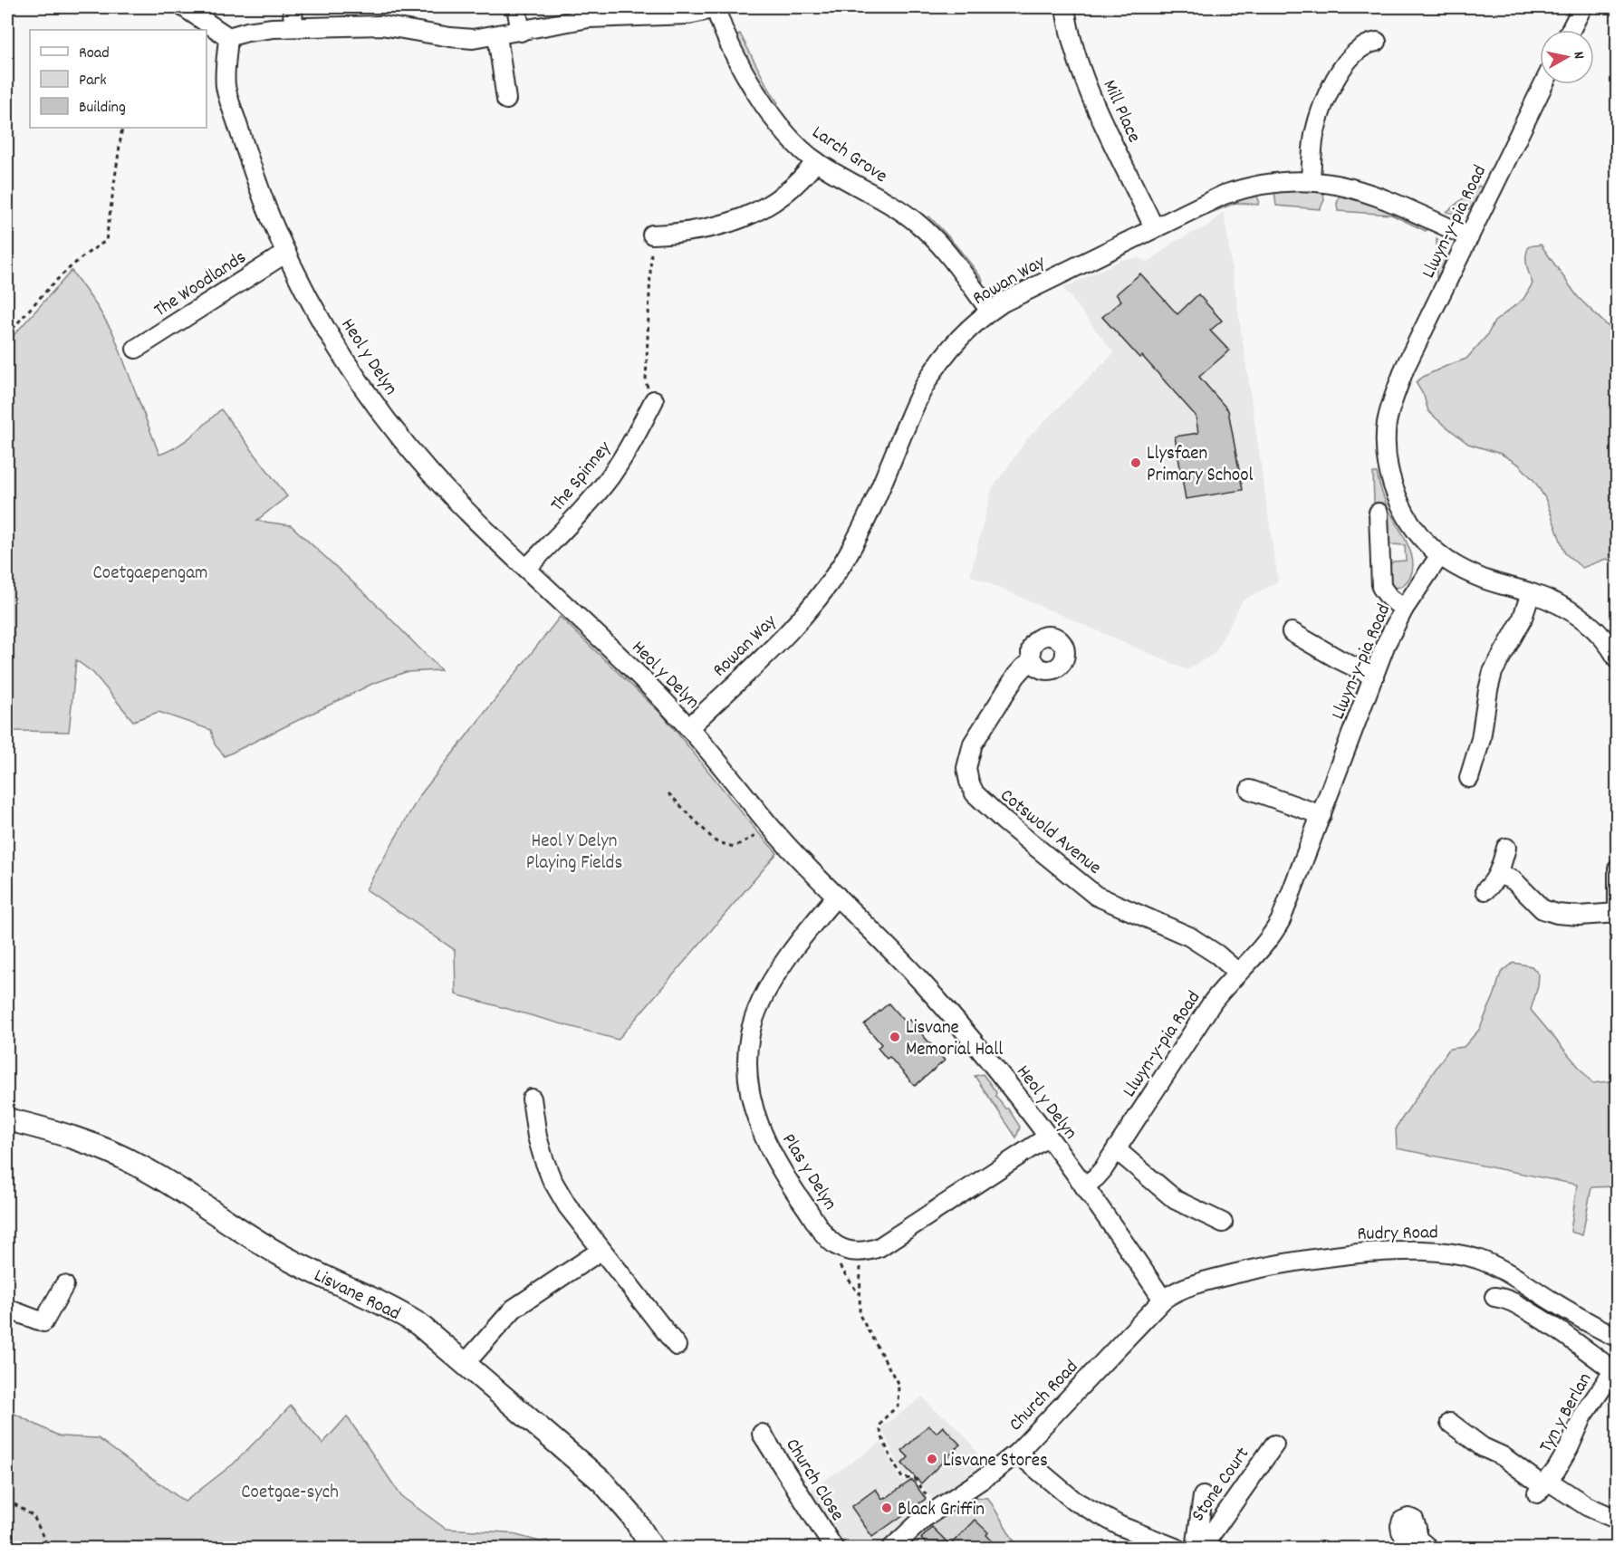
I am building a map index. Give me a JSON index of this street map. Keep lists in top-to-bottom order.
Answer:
{
  "streets": {
    "main road": ["Lisvane Road"],
    "street": [
      "Mill Place",
      "Larch Grove",
      "Llwyn-y-pia Road",
      "Rowan Way",
      "The Woodlands",
      "Heol y Delyn",
      "The Spinney",
      "Cotswold Avenue",
      "Plas y Delyn",
      "Rudry Road",
      "Church Road",
      "Tyn y Berlan",
      "Church Close",
      "Stone Court"
    ]
  },
  "crossings": [
    ["Mill Place", "Rowan Way"],
    ["Larch Grove", "Rowan Way"],
    ["Llwyn-y-pia Road", "Rowan Way"],
    ["Llwyn-y-pia Road", "Heol y Delyn"],
    ["Llwyn-y-pia Road", "Cotswold Avenue"],
    ["Rowan Way", "Heol y Delyn"],
    ["The Woodlands", "Heol y Delyn"],
    ["Heol y Delyn", "The Spinney"],
    ["Heol y Delyn", "Plas y Delyn"],
    ["Heol y Delyn", "Rudry Road"],
    ["Heol y Delyn", "Church Road"],
    ["Rudry Road", "Church Road"]
  ],
  "parks": ["Coetgaepengam", "Heol Y Delyn Playing Fields", "Coetgae-sych"],
  "places": [
    "Llysfaen Primary School",
    "Lisvane Memorial Hall",
    "Lisvane Stores",
    "Black Griffin"
  ],
  "legend": ["Road", "Park", "Building"],
  "north": "right"
}
